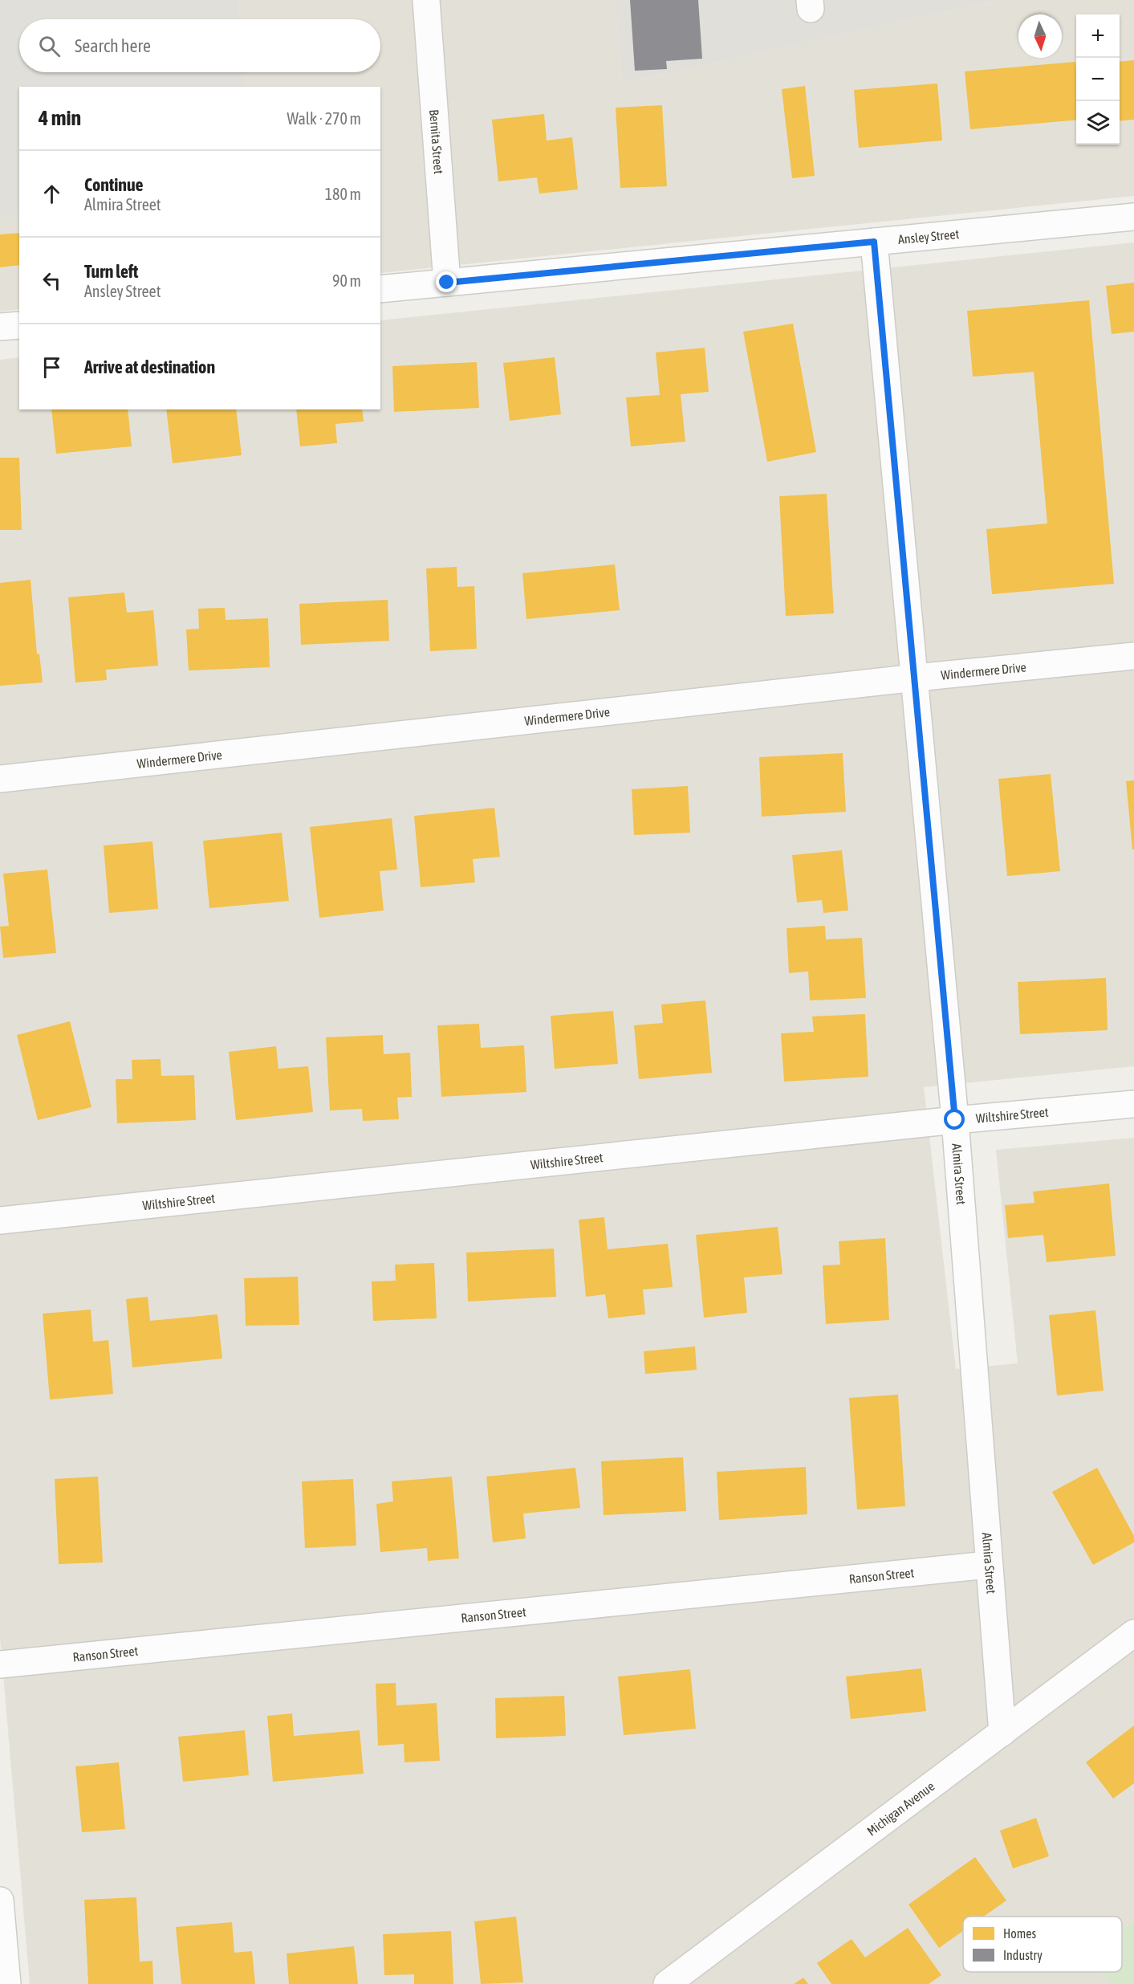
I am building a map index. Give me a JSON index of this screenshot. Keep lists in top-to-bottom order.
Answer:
{
  "streets": {
    "street": [
      "Bernita Street",
      "Ansley Street",
      "Windermere Drive",
      "Wiltshire Street",
      "Almira Street",
      "Ranson Street",
      "Michigan Avenue"
    ]
  },
  "crossings": [
    ["Bernita Street", "Ansley Street"],
    ["Ansley Street", "Almira Street"],
    ["Windermere Drive", "Almira Street"],
    ["Wiltshire Street", "Almira Street"],
    ["Almira Street", "Ranson Street"],
    ["Almira Street", "Michigan Avenue"]
  ],
  "legend": ["Homes", "Industry"],
  "north": "bottom",
  "page": {
    "map_buttons": ["+", "−"],
    "search": "Search here",
    "heading": ["4 min", "Walk · 270 m"],
    "list": [
      ["Continue", "Almira Street", "180 m"],
      ["Turn left", "Ansley Street", "90 m"],
      "Arrive at destination"
    ]
  }
}
